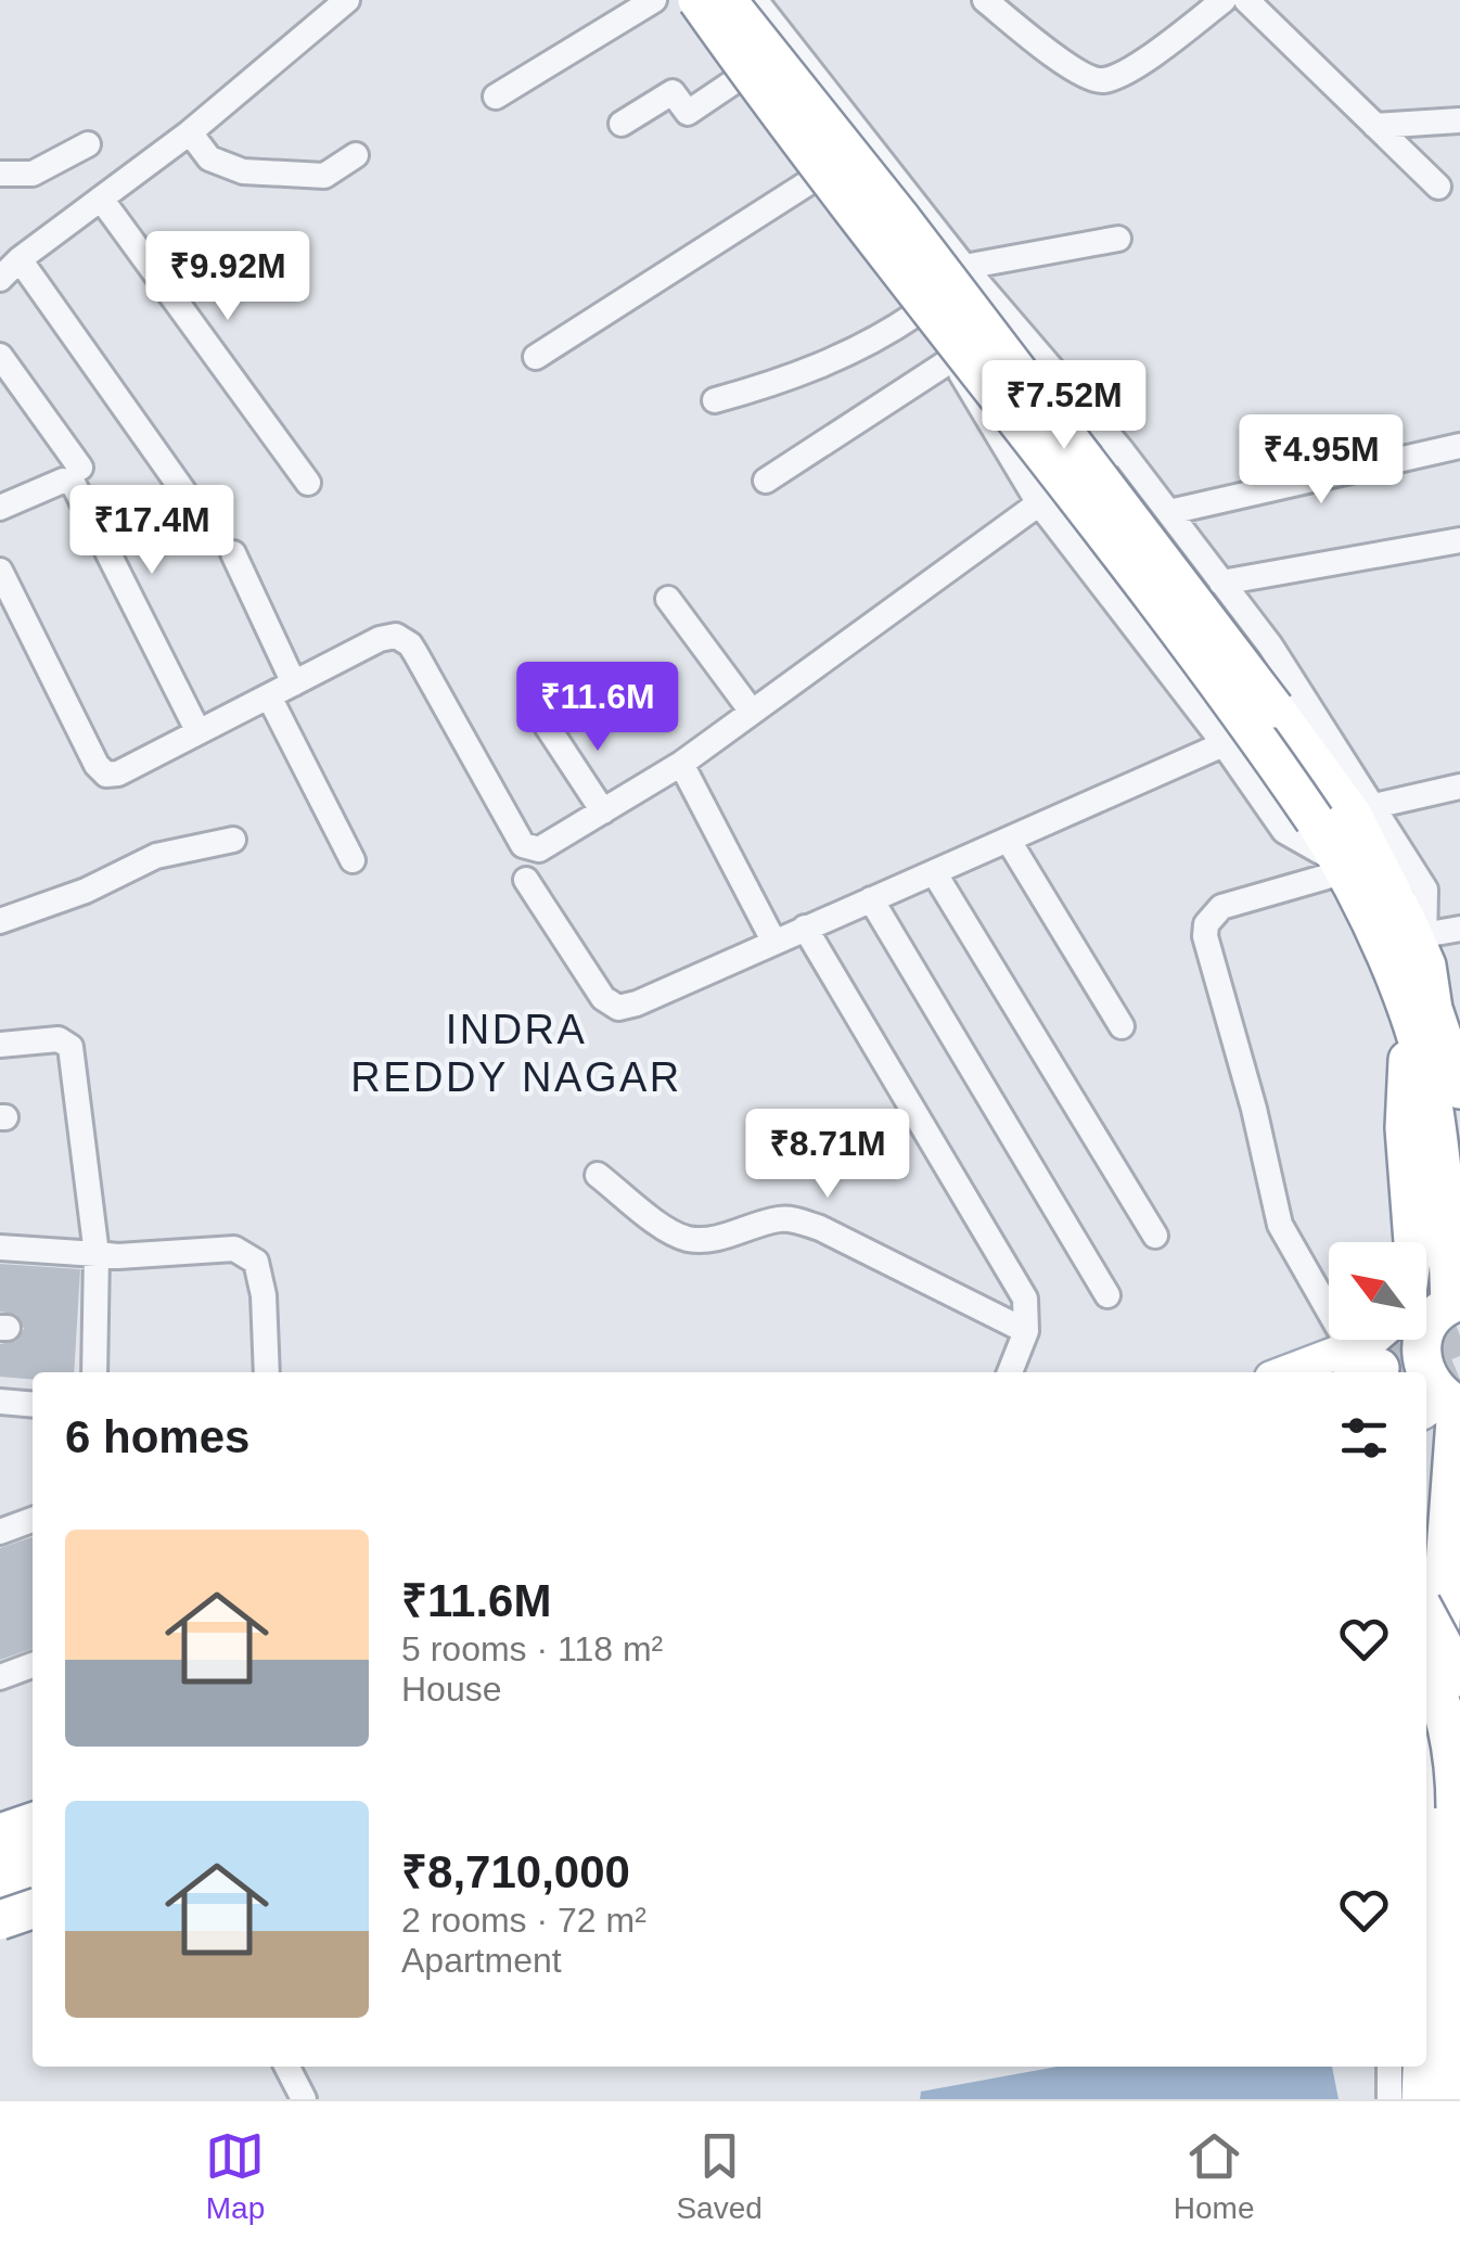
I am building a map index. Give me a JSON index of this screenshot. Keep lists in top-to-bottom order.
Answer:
{
  "districts": ["INDRA REDDY NAGAR"],
  "north": "top left",
  "page": {
    "price": [
      "₹9.92M",
      "₹7.52M",
      "₹4.95M",
      "₹17.4M",
      "₹11.6M",
      "₹8.71M"
    ],
    "heading": "6 homes",
    "list": [
      {
        "name": "₹11.6M",
        "note": "5 rooms · 118 m² · House"
      },
      {
        "name": "₹8,710,000",
        "note": "2 rooms · 72 m² · Apartment"
      }
    ],
    "tabs": ["Map", "Saved", "Home"]
  }
}
